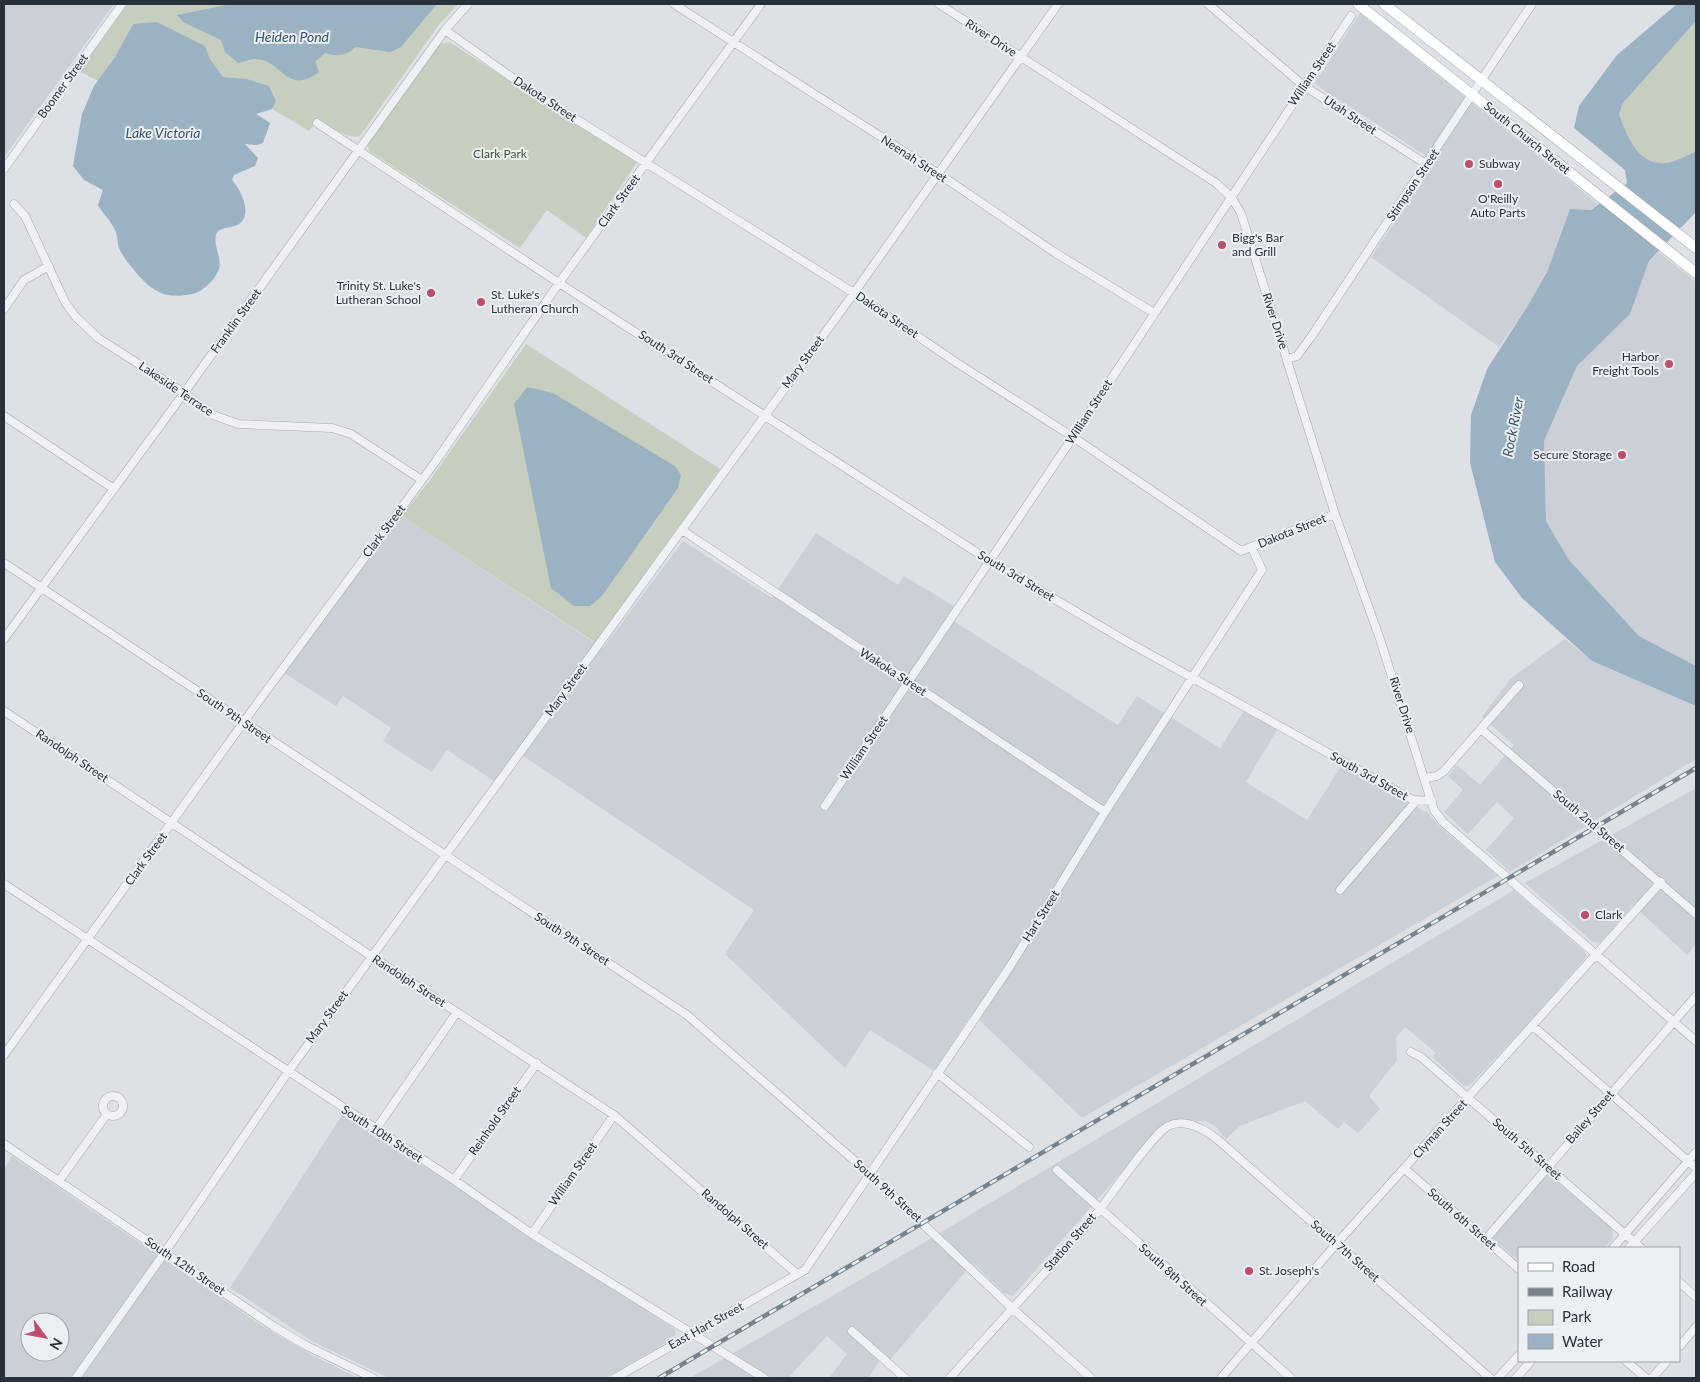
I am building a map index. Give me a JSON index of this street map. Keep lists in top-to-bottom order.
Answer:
{
  "streets": {
    "main road": ["South Church Street"],
    "street": [
      "River Drive",
      "William Street",
      "Boomer Street",
      "Dakota Street",
      "Utah Street",
      "Neenah Street",
      "Stimpson Street",
      "Clark Street",
      "Franklin Street",
      "South 3rd Street",
      "Mary Street",
      "Lakeside Terrace",
      "Wakoka Street",
      "South 9th Street",
      "Randolph Street",
      "South 2nd Street",
      "Hart Street",
      "Bailey Street",
      "Reinhold Street",
      "Clyman Street",
      "South 10th Street",
      "South 5th Street",
      "South 6th Street",
      "Station Street",
      "South 7th Street",
      "South 12th Street",
      "South 8th Street",
      "East Hart Street"
    ]
  },
  "crossings": [
    ["River Drive", "William Street"],
    ["River Drive", "Dakota Street"],
    ["River Drive", "Stimpson Street"],
    ["River Drive", "South 3rd Street"],
    ["River Drive", "Mary Street"],
    ["William Street", "Dakota Street"],
    ["William Street", "Utah Street"],
    ["William Street", "Neenah Street"],
    ["William Street", "South 3rd Street"],
    ["William Street", "Wakoka Street"],
    ["William Street", "Randolph Street"],
    ["William Street", "South 10th Street"],
    ["Dakota Street", "Clark Street"],
    ["Dakota Street", "Franklin Street"],
    ["Dakota Street", "Mary Street"],
    ["Dakota Street", "Hart Street"],
    ["Utah Street", "Stimpson Street"],
    ["South Church Street", "Stimpson Street"],
    ["Neenah Street", "Clark Street"],
    ["Neenah Street", "Mary Street"],
    ["Clark Street", "South 3rd Street"],
    ["Clark Street", "Lakeside Terrace"],
    ["Clark Street", "South 9th Street"],
    ["Clark Street", "Randolph Street"],
    ["Clark Street", "South 10th Street"],
    ["Franklin Street", "South 3rd Street"],
    ["Franklin Street", "Lakeside Terrace"],
    ["Franklin Street", "South 9th Street"],
    ["South 3rd Street", "Mary Street"],
    ["South 3rd Street", "Hart Street"],
    ["Mary Street", "Wakoka Street"],
    ["Mary Street", "South 9th Street"],
    ["Mary Street", "Randolph Street"],
    ["Mary Street", "South 10th Street"],
    ["Mary Street", "South 12th Street"],
    ["Wakoka Street", "Hart Street"],
    ["South 9th Street", "Hart Street"],
    ["South 9th Street", "Station Street"],
    ["Randolph Street", "Hart Street"],
    ["Randolph Street", "Reinhold Street"],
    ["Randolph Street", "East Hart Street"],
    ["South 2nd Street", "Clyman Street"],
    ["Hart Street", "East Hart Street"],
    ["Bailey Street", "South 5th Street"],
    ["Bailey Street", "South 6th Street"],
    ["Reinhold Street", "South 10th Street"],
    ["Clyman Street", "South 5th Street"],
    ["Clyman Street", "South 6th Street"],
    ["Clyman Street", "South 7th Street"],
    ["Clyman Street", "South 8th Street"],
    ["South 10th Street", "East Hart Street"],
    ["Station Street", "South 7th Street"],
    ["Station Street", "South 8th Street"]
  ],
  "water": ["Heiden Pond", "Lake Victoria", "Rock River"],
  "parks": ["Clark Park"],
  "places": [
    "Subway",
    "O'Reilly Auto Parts",
    "Bigg's Bar and Grill",
    "Trinity St. Luke's Lutheran School",
    "St. Luke's Lutheran Church",
    "Harbor Freight Tools",
    "Secure Storage",
    "Clark",
    "St. Joseph's"
  ],
  "legend": [
    "Road",
    "Railway",
    "Park",
    "Water"
  ],
  "north": "bottom right"
}
